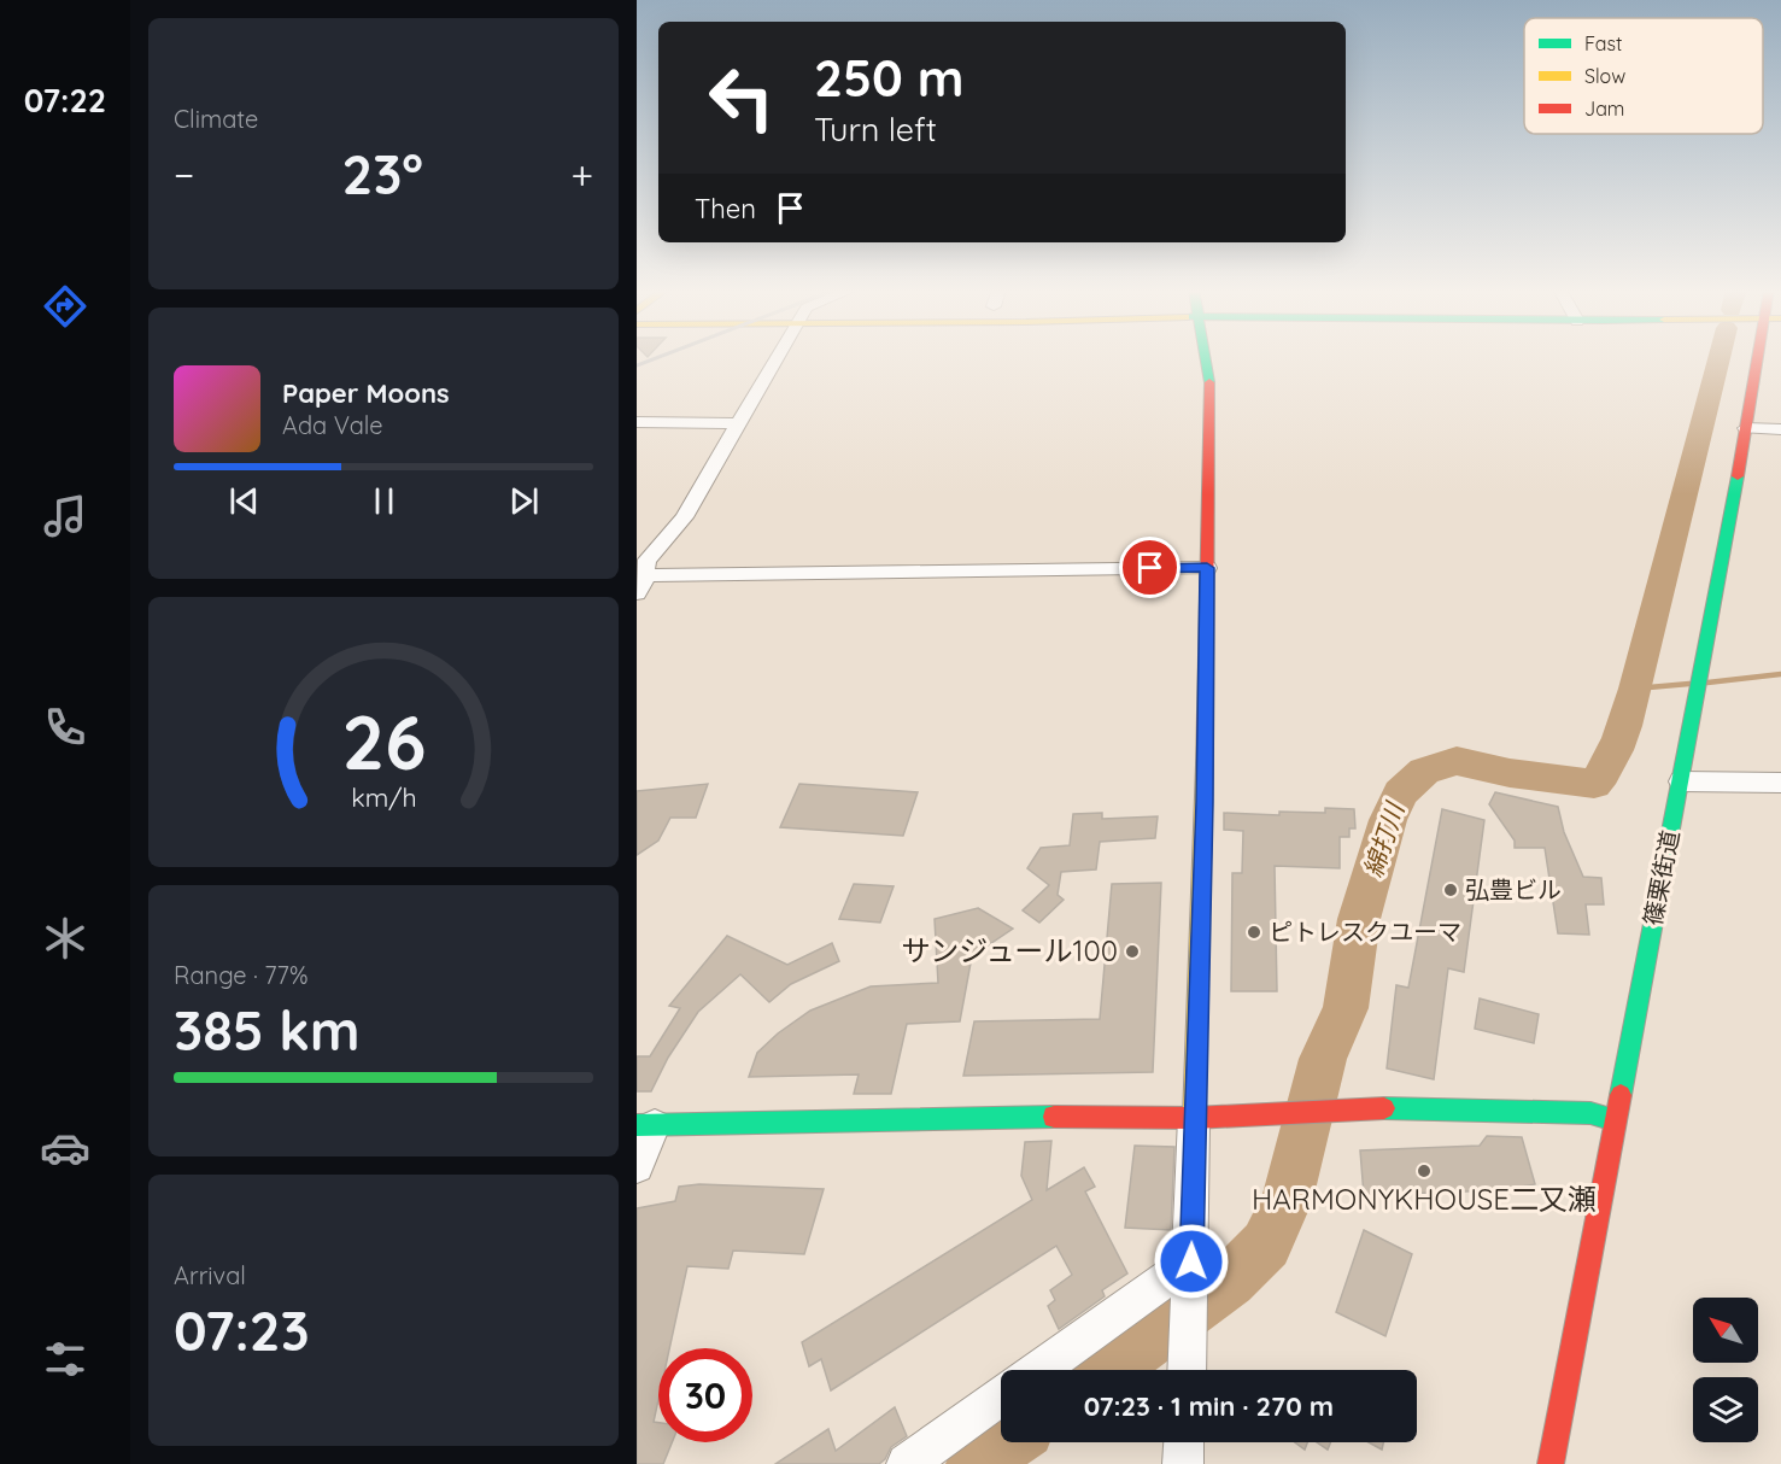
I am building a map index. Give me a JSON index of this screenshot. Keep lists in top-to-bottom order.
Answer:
{
  "streets": {
    "street": ["篠栗街道"]
  },
  "water": ["綿打川"],
  "places": [
    "弘豊ビル",
    "ピトレスクユーマ",
    "サンジュール100",
    "HARMONYKHOUSE二又瀬"
  ],
  "legend": ["Fast", "Slow", "Jam"],
  "north": "top left",
  "page": {
    "tabs": "07:22",
    "tile": [
      "Climate",
      ["Range · 77%", "385 km"],
      ["Arrival", "07:23"]
    ],
    "turn": ["250 m", "Turn left"],
    "heat": ["−", "23°", "+"],
    "then": "Then",
    "song": ["Paper Moons", "Ada Vale"],
    "limit": "30",
    "trip": "07:23 · 1 min · 270 m",
    "gauge": ["26", "km/h"]
  }
}
